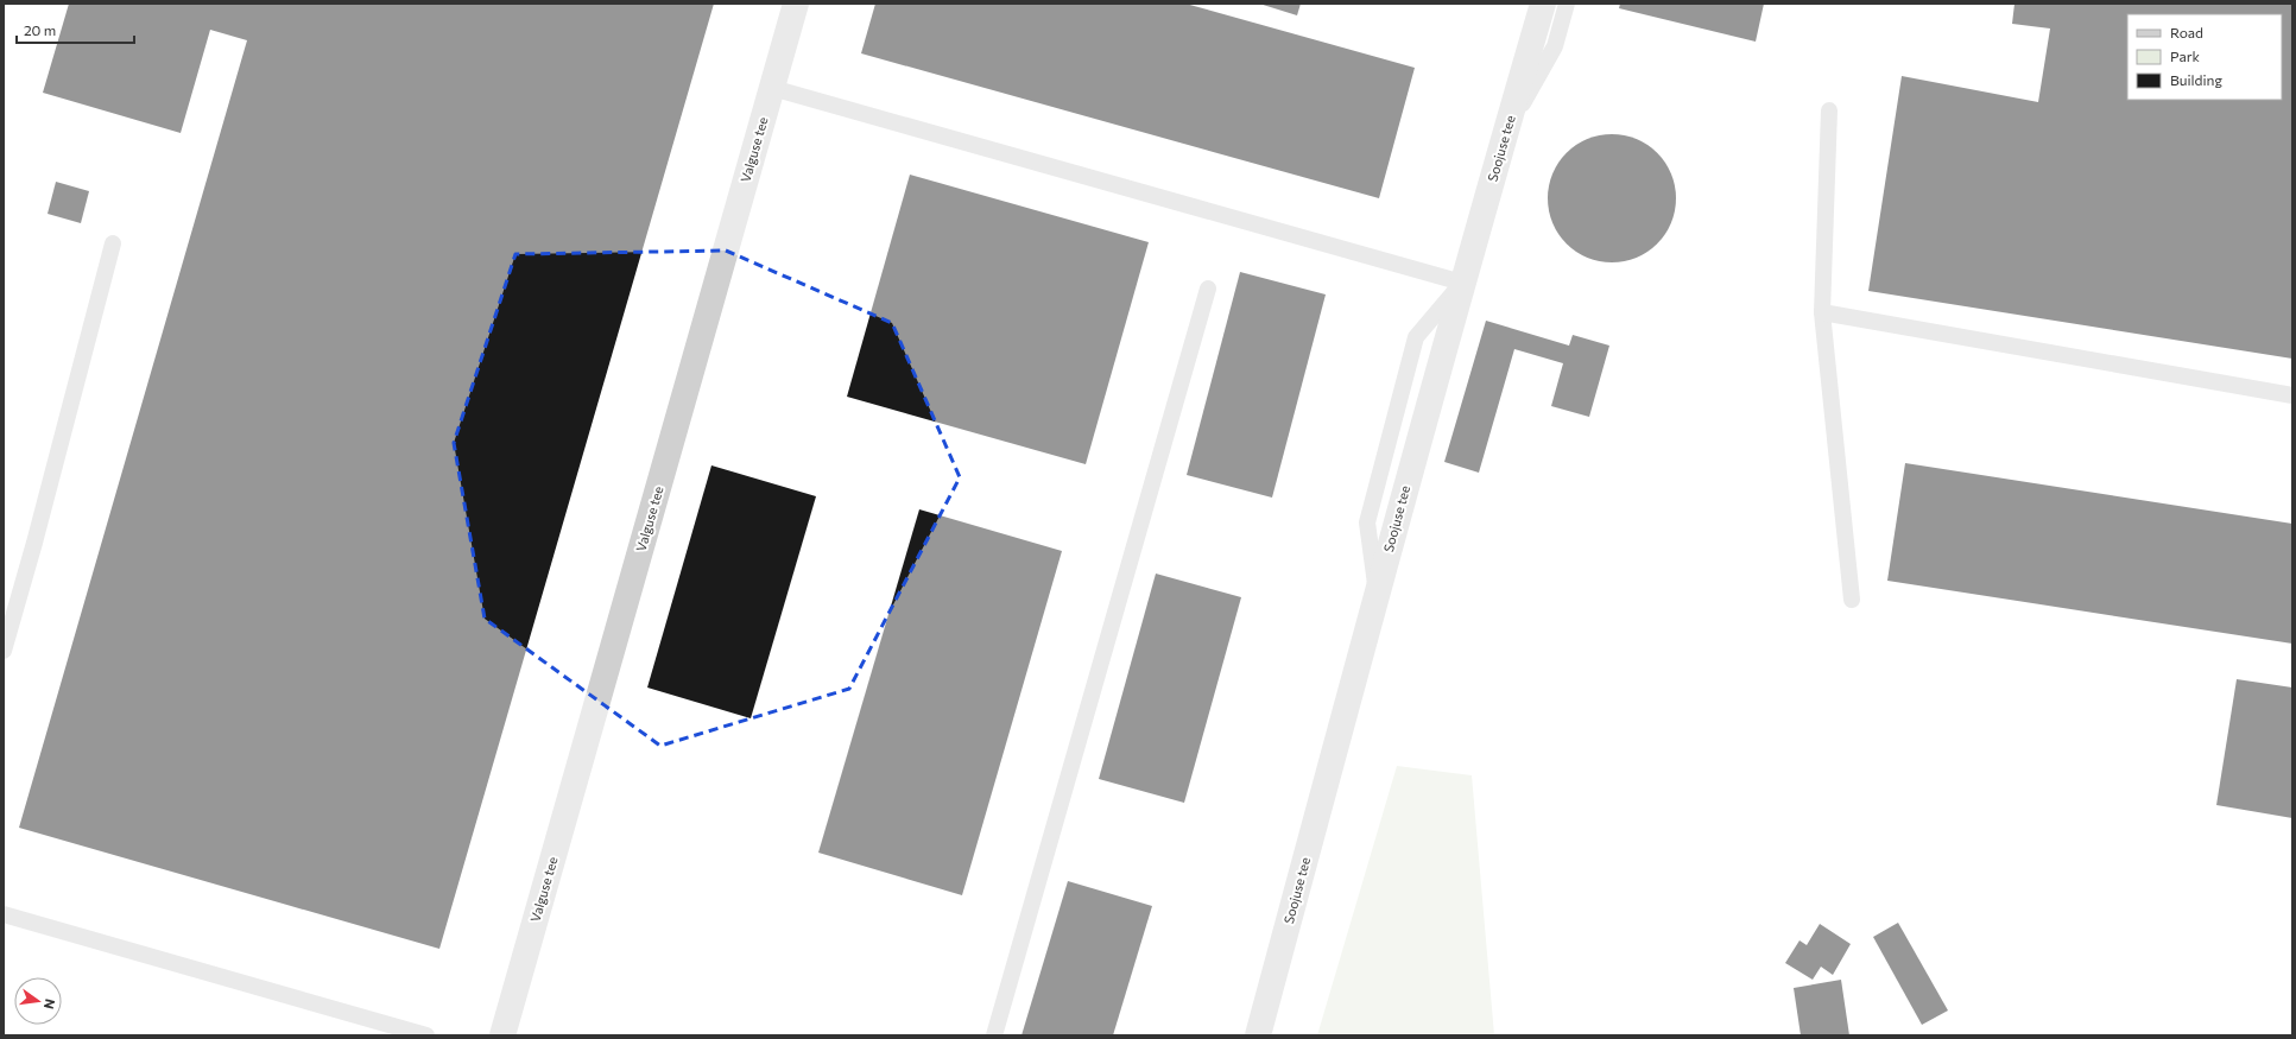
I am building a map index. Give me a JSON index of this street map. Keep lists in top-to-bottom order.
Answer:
{
  "streets": {
    "street": ["Soojuse tee", "Valguse tee"]
  },
  "legend": ["Road", "Park", "Building"],
  "scale_bar": "20 m",
  "north": "right"
}
